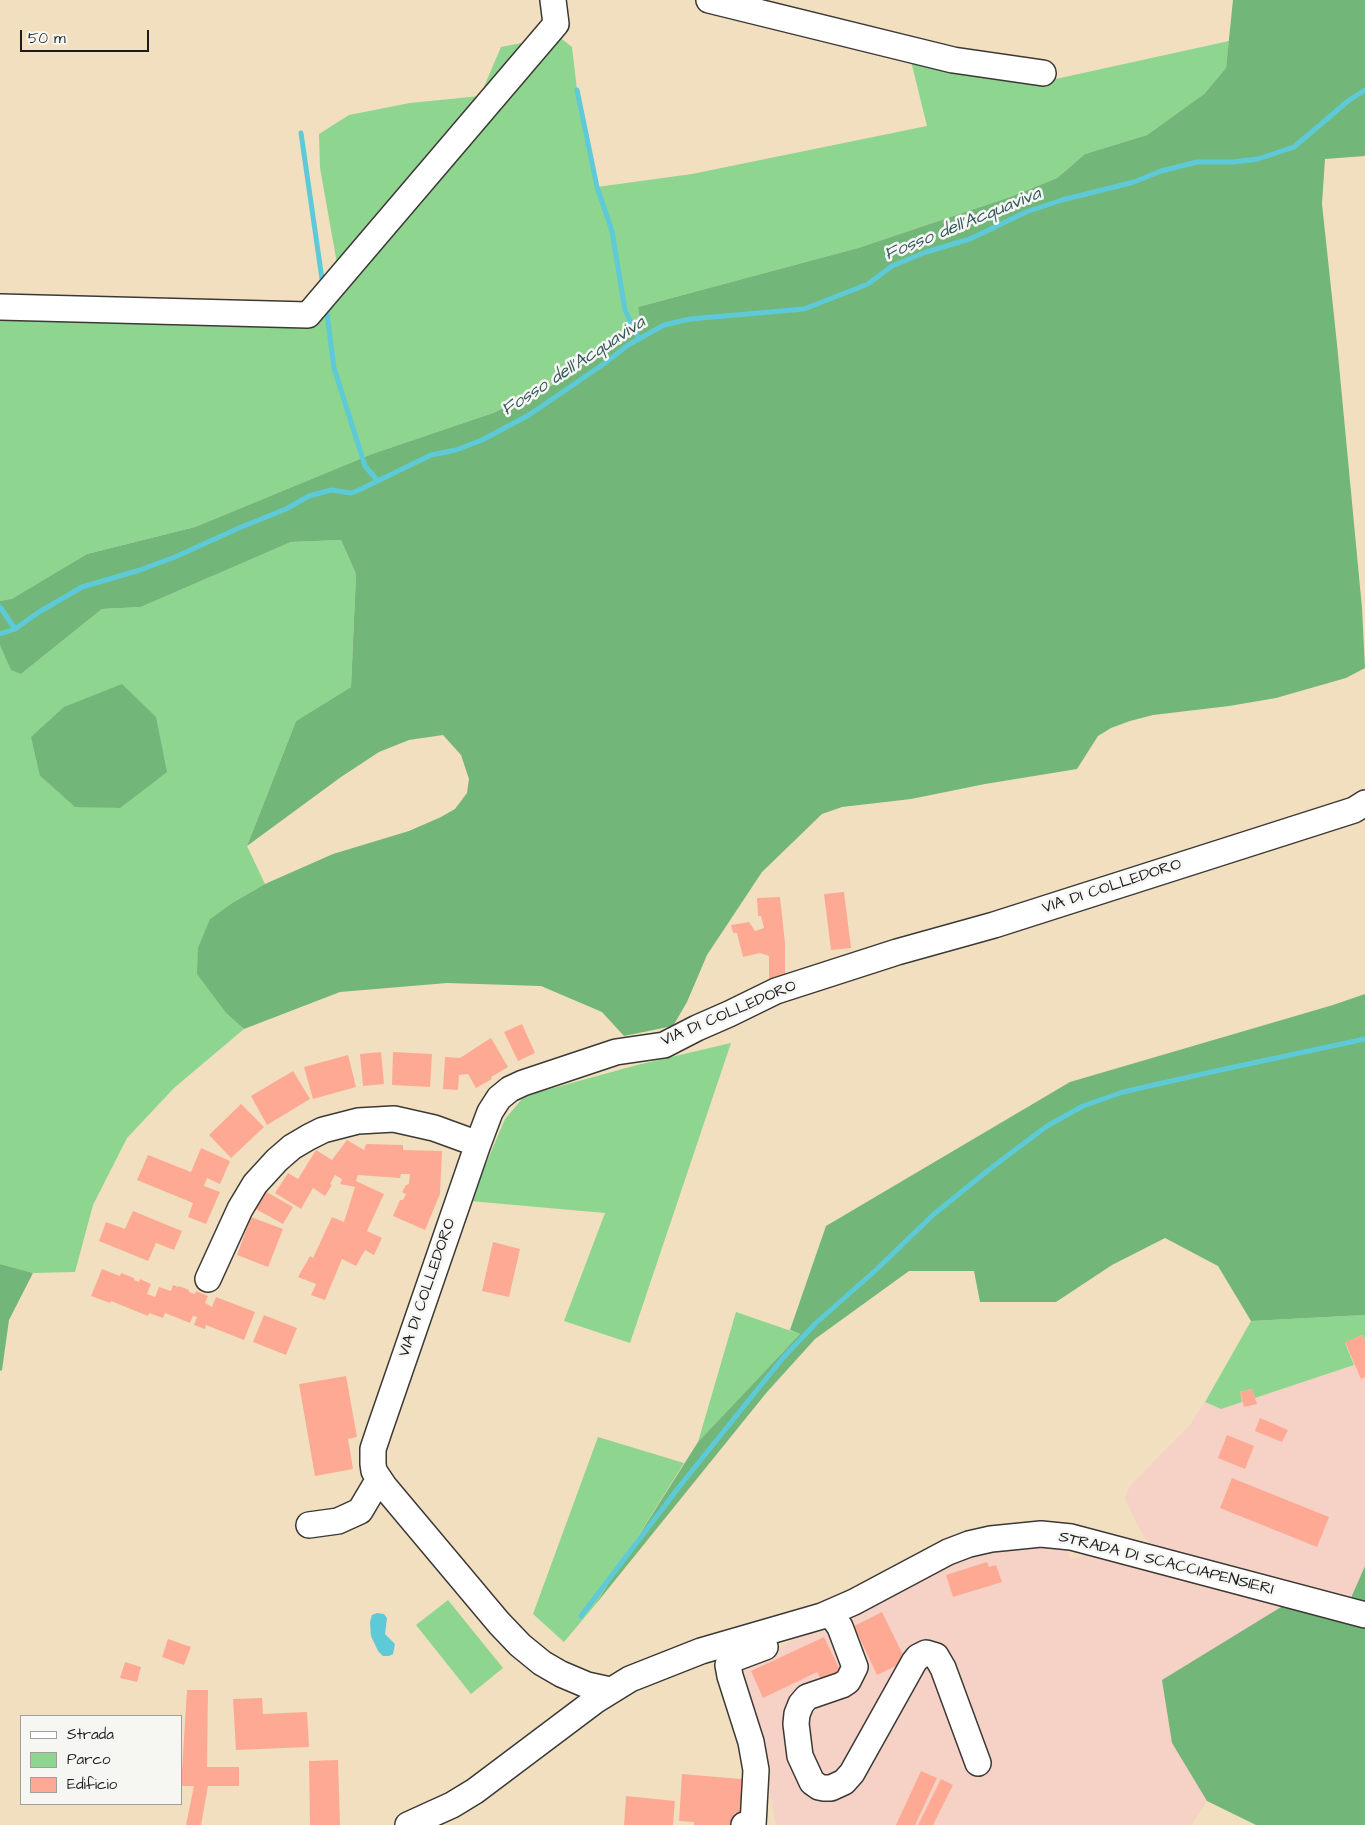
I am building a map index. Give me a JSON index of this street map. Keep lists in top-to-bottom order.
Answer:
{
  "streets": {
    "street": ["VIA DI COLLEDORO", "STRADA DI SCACCIAPENSIERI"]
  },
  "crossings": [
    ["VIA DI COLLEDORO", "STRADA DI SCACCIAPENSIERI"]
  ],
  "water": ["Fosso dell'Acquaviva"],
  "legend": ["Strada", "Parco", "Edificio"],
  "scale_bar": "50 m"
}
